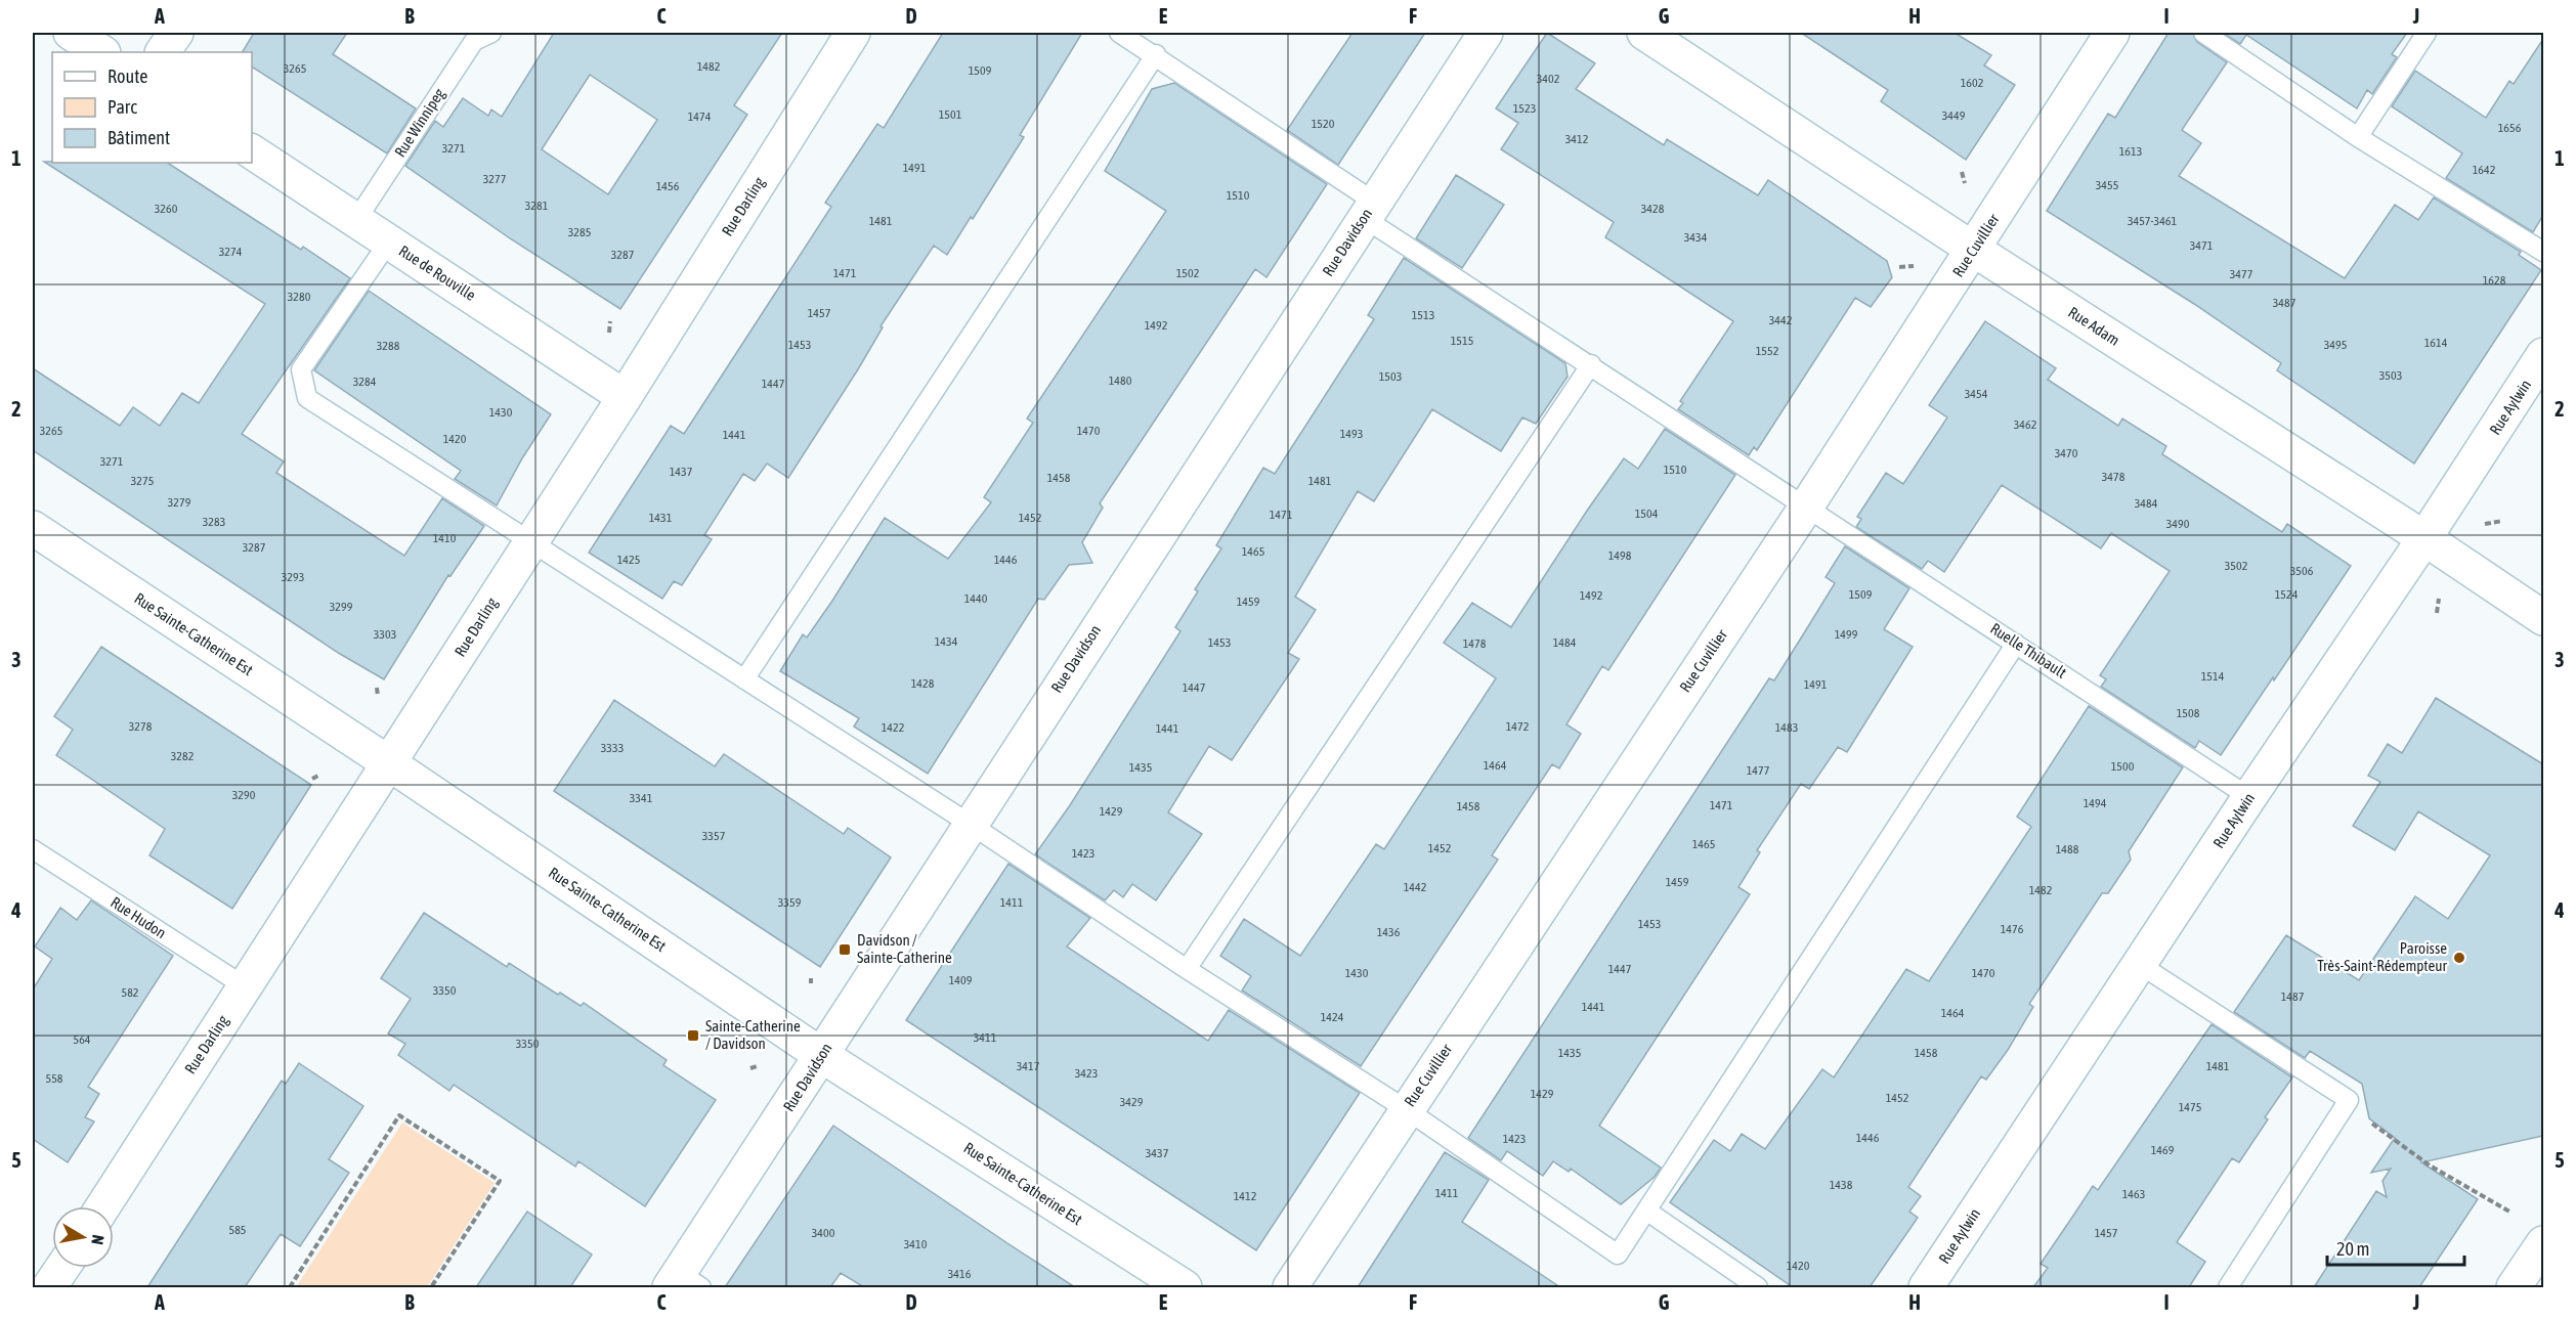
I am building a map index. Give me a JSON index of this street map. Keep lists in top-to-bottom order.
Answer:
{
  "streets": {
    "street": [
      "Rue Darling",
      "Rue Davidson",
      "Rue Cuvillier",
      "Rue de Rouville",
      "Rue Adam",
      "Rue Aylwin",
      "Rue Sainte-Catherine Est"
    ],
    "lane": ["Rue Winnipeg", "Ruelle Thibault", "Rue Hudon"]
  },
  "crossings": [
    ["Rue Winnipeg", "Rue de Rouville"],
    ["Rue Darling", "Rue de Rouville"],
    ["Rue Darling", "Rue Sainte-Catherine Est"],
    ["Rue Darling", "Rue Hudon"],
    ["Rue Davidson", "Rue Sainte-Catherine Est"],
    ["Rue Davidson", "Ruelle Thibault"],
    ["Rue Cuvillier", "Rue Adam"],
    ["Rue Cuvillier", "Ruelle Thibault"],
    ["Rue Adam", "Rue Aylwin"],
    ["Rue Aylwin", "Ruelle Thibault"]
  ],
  "places": {
    "transit": ["Davidson / Sainte-Catherine", "Sainte-Catherine / Davidson"],
    "other": ["Paroisse Très-Saint-Rédempteur"]
  },
  "house_numbers": [
    "1482",
    "3265",
    "1509",
    "3402",
    "1602",
    "1523",
    "1501",
    "3449",
    "1474",
    "1520",
    "1656",
    "3412",
    "3271",
    "1613",
    "1491",
    "1642",
    "3277",
    "3455",
    "1456",
    "1510",
    "3281",
    "3260",
    "3428",
    "1481",
    "3457-3461",
    "3285",
    "3434",
    "3471",
    "3274",
    "3287",
    "1471",
    "1502",
    "3477",
    "1628",
    "3280",
    "3487",
    "1457",
    "1513",
    "3442",
    "1492",
    "1515",
    "1614",
    "1453",
    "3495",
    "3288",
    "1552",
    "3503",
    "1503",
    "1480",
    "3284",
    "1447",
    "3454",
    "1430",
    "3462",
    "3265",
    "1470",
    "1493",
    "1441",
    "1420",
    "3470",
    "3271",
    "1510",
    "1437",
    "3478",
    "1458",
    "3275",
    "1481",
    "3279",
    "3484",
    "1504",
    "1471",
    "1431",
    "1452",
    "3283",
    "3490",
    "1410",
    "3287",
    "1465",
    "1498",
    "1425",
    "1446",
    "3502",
    "3506",
    "3293",
    "1509",
    "1524",
    "1492",
    "1440",
    "1459",
    "3299",
    "3303",
    "1499",
    "1434",
    "1453",
    "1484",
    "1478",
    "1514",
    "1428",
    "1491",
    "1447",
    "1508",
    "3278",
    "1472",
    "1422",
    "1483",
    "1441",
    "3333",
    "3282",
    "1464",
    "1500",
    "1435",
    "1477",
    "3290",
    "3341",
    "1494",
    "1471",
    "1458",
    "1429",
    "3357",
    "1465",
    "1452",
    "1488",
    "1423",
    "1459",
    "1442",
    "1482",
    "3359",
    "1411",
    "1453",
    "1476",
    "1436",
    "1447",
    "1430",
    "1470",
    "1409",
    "3350",
    "582",
    "1487",
    "1441",
    "1464",
    "1424",
    "3411",
    "564",
    "3350",
    "1435",
    "1458",
    "3417",
    "1481",
    "3423",
    "558",
    "1429",
    "1452",
    "3429",
    "1475",
    "1446",
    "1423",
    "1469",
    "3437",
    "1438",
    "1411",
    "1463",
    "1412",
    "585",
    "3400",
    "1457",
    "3410",
    "1420",
    "3416"
  ],
  "legend": ["Route", "Parc", "Bâtiment"],
  "scale_bar": "20 m",
  "north": "right",
  "grid": {
    "columns": [
      "A",
      "B",
      "C",
      "D",
      "E",
      "F",
      "G",
      "H",
      "I",
      "J"
    ],
    "rows": [
      "1",
      "2",
      "3",
      "4",
      "5"
    ]
  }
}
